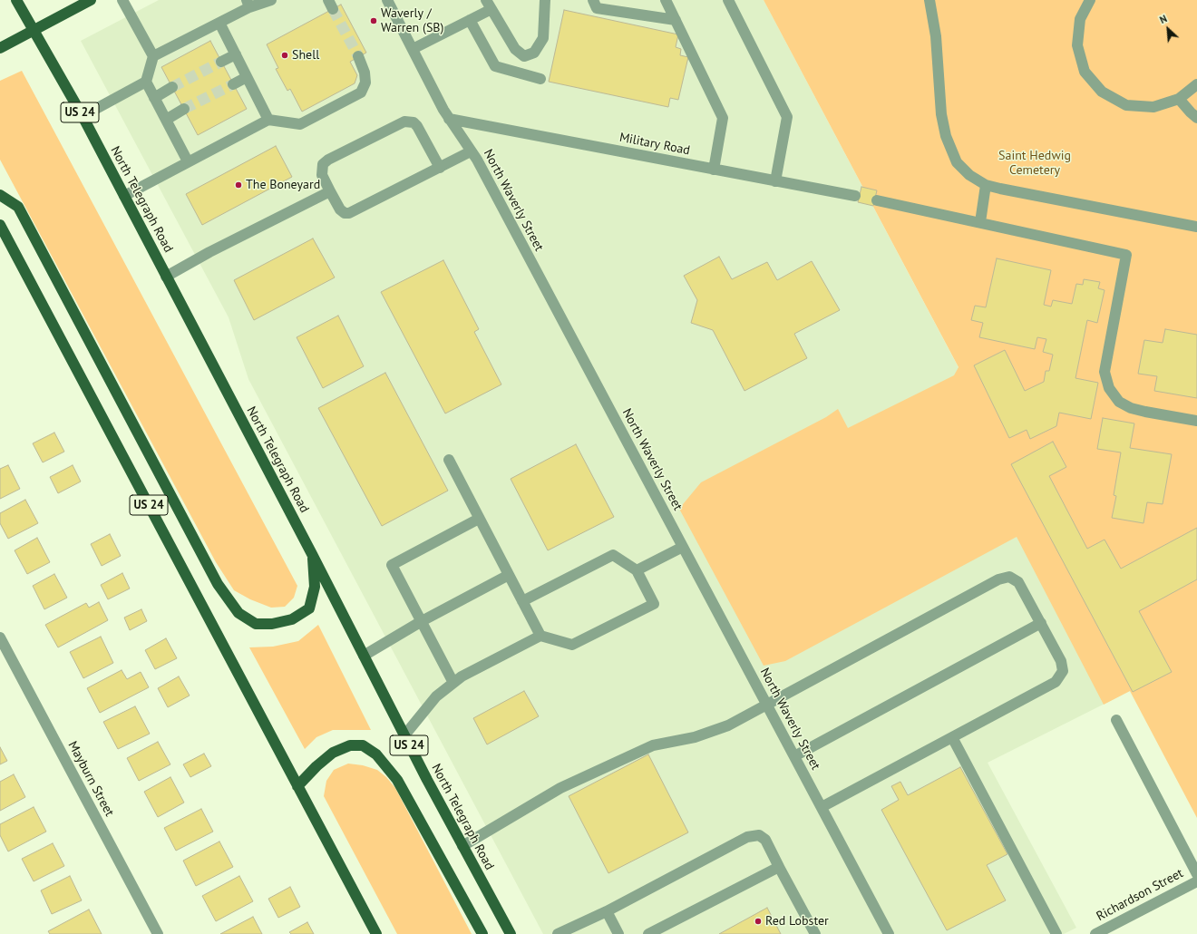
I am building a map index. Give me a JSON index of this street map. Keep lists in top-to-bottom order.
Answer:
{
  "streets": {
    "main road": ["US 24", "North Telegraph Road"],
    "street": [
      "Military Road",
      "North Waverly Street",
      "Mayburn Street",
      "Richardson Street"
    ]
  },
  "crossings": [
    ["Military Road", "North Waverly Street"]
  ],
  "parks": ["Saint Hedwig Cemetery"],
  "places": [
    "Waverly / Warren (SB)",
    "Shell",
    "The Boneyard",
    "Red Lobster"
  ],
  "north": "top left"
}
